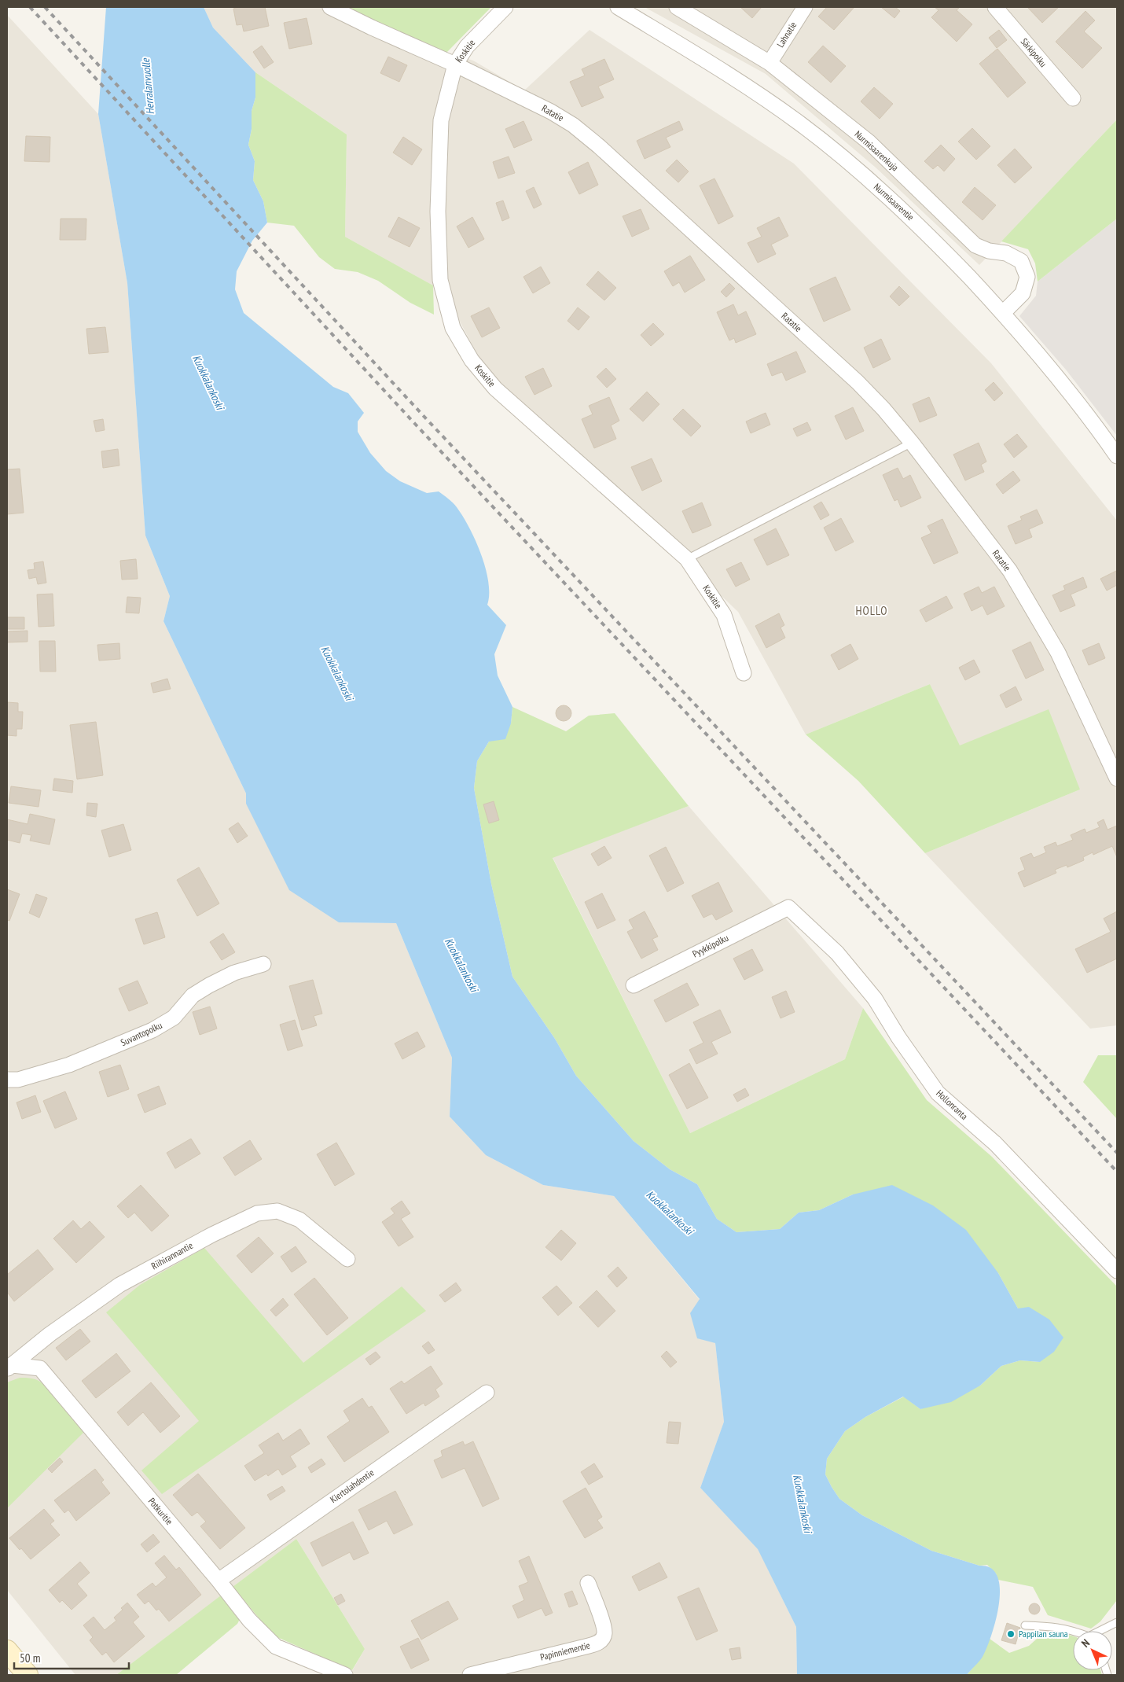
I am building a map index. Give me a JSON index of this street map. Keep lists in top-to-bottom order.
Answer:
{
  "streets": {
    "street": [
      "Lahnatie",
      "Koskitie",
      "Särkipolku",
      "Ratatie",
      "Nurmisaarenkuja",
      "Nurmisaarentie",
      "Pyykkipolku",
      "Suvantopolku",
      "Hollonranta",
      "Riihirannantie",
      "Kiertolahdentie",
      "Potkuritie",
      "Papinniementie"
    ]
  },
  "crossings": [
    ["Lahnatie", "Nurmisaarenkuja"],
    ["Koskitie", "Ratatie"],
    ["Nurmisaarenkuja", "Nurmisaarentie"],
    ["Pyykkipolku", "Hollonranta"],
    ["Riihirannantie", "Potkuritie"],
    ["Kiertolahdentie", "Potkuritie"]
  ],
  "districts": ["HOLLO"],
  "water": ["Herralanvuolle", "Kuokkalankoski"],
  "places": ["Pappilan sauna"],
  "scale_bar": "50 m",
  "north": "top left"
}
